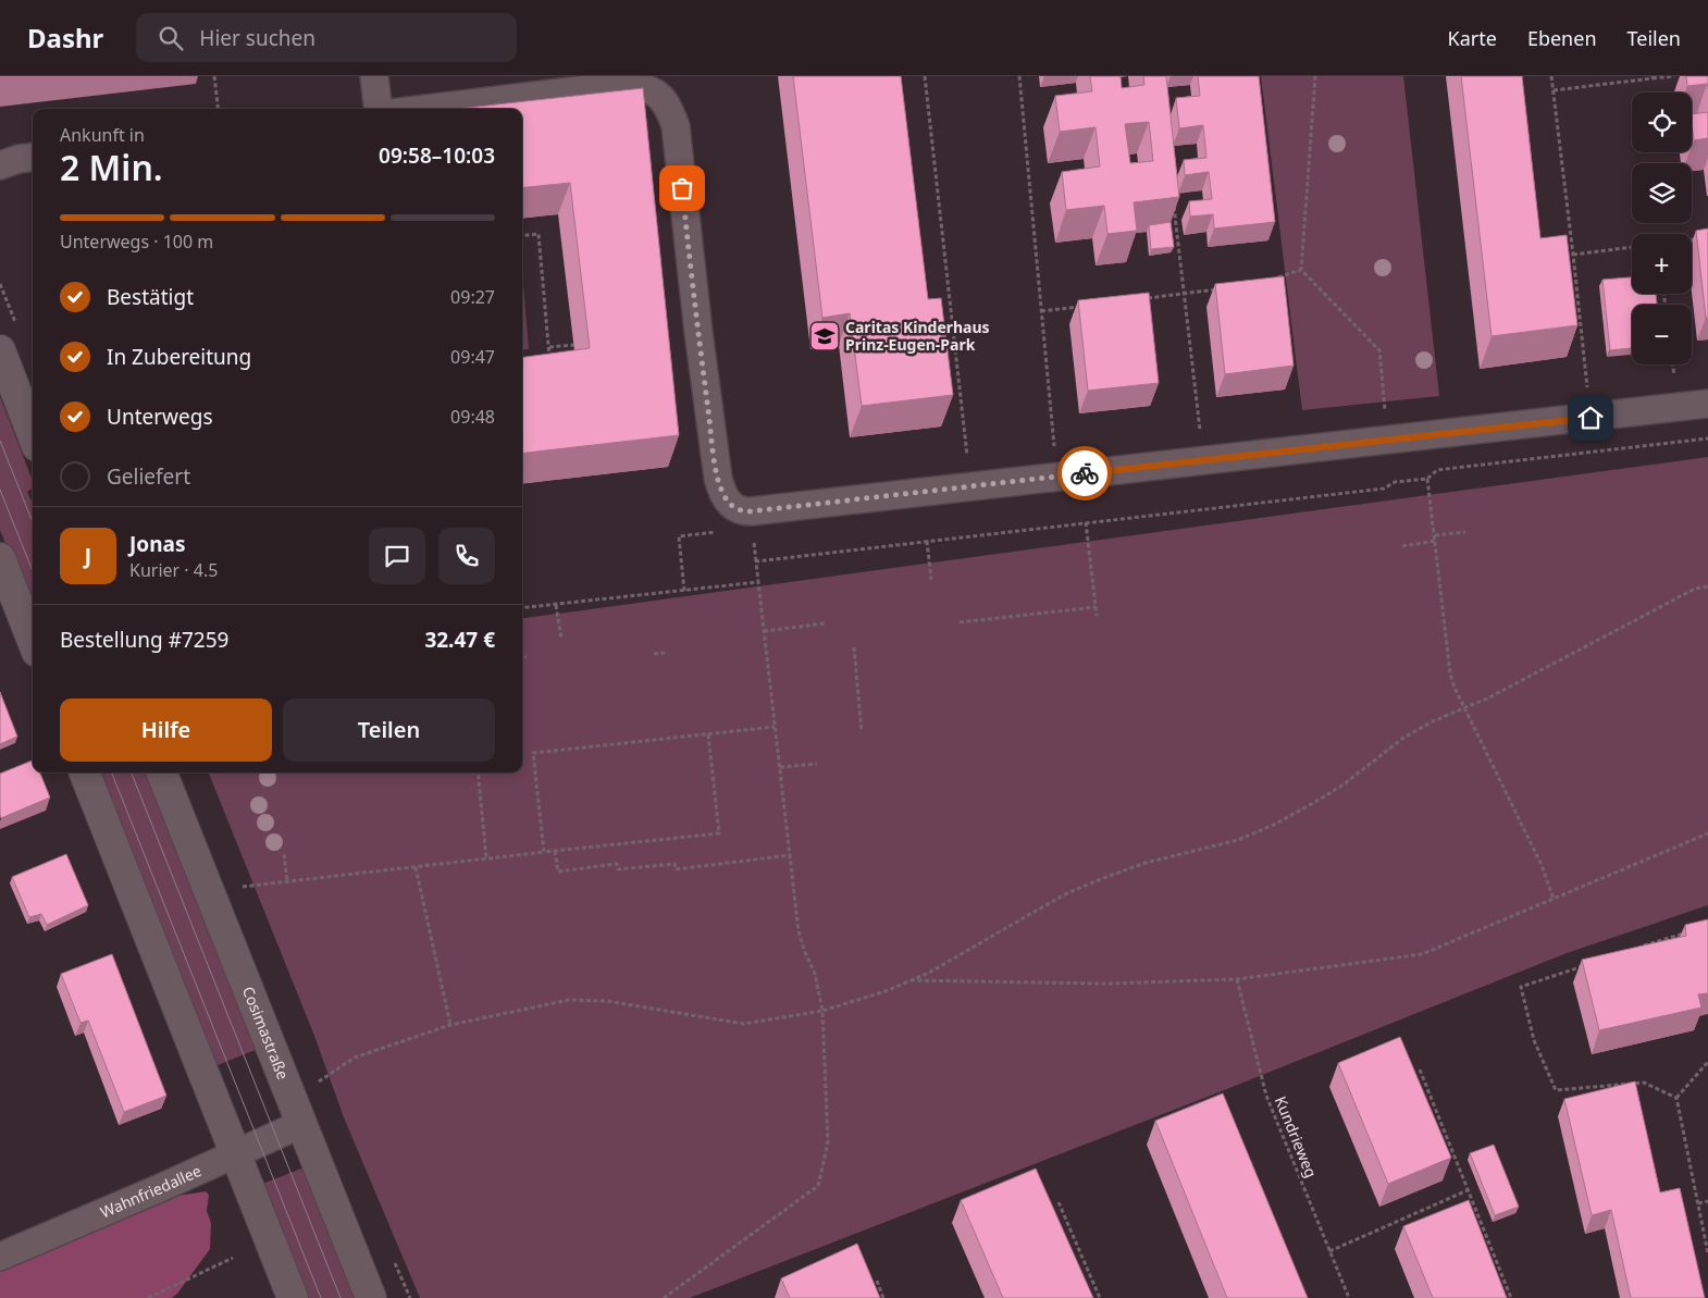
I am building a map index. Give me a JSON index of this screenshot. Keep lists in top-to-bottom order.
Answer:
{
  "streets": {
    "main road": ["Cosimastraße"],
    "street": ["Wahnfriedallee"],
    "path": ["Kundrieweg"]
  },
  "crossings": [
    ["Cosimastraße", "Wahnfriedallee"]
  ],
  "places": {
    "school or university": ["Caritas Kinderhaus Prinz-Eugen-Park"]
  },
  "page": {
    "header": "Dashr",
    "search": "Hier suchen",
    "nav": ["Karte", "Ebenen", "Teilen"],
    "map_buttons": ["+", "−"],
    "heading": ["2 Min.", "Ankunft in", "09:58–10:03"],
    "panel": [
      "Jonas",
      "Kurier · 4.5",
      "Bestellung #7259",
      "32.47 €"
    ],
    "bar": "Unterwegs · 100 m",
    "list": [
      ["Bestätigt", "09:27"],
      ["In Zubereitung", "09:47"],
      ["Unterwegs", "09:48"],
      "Geliefert"
    ],
    "round": "J",
    "buttons": ["Hilfe", "Teilen"]
  }
}
